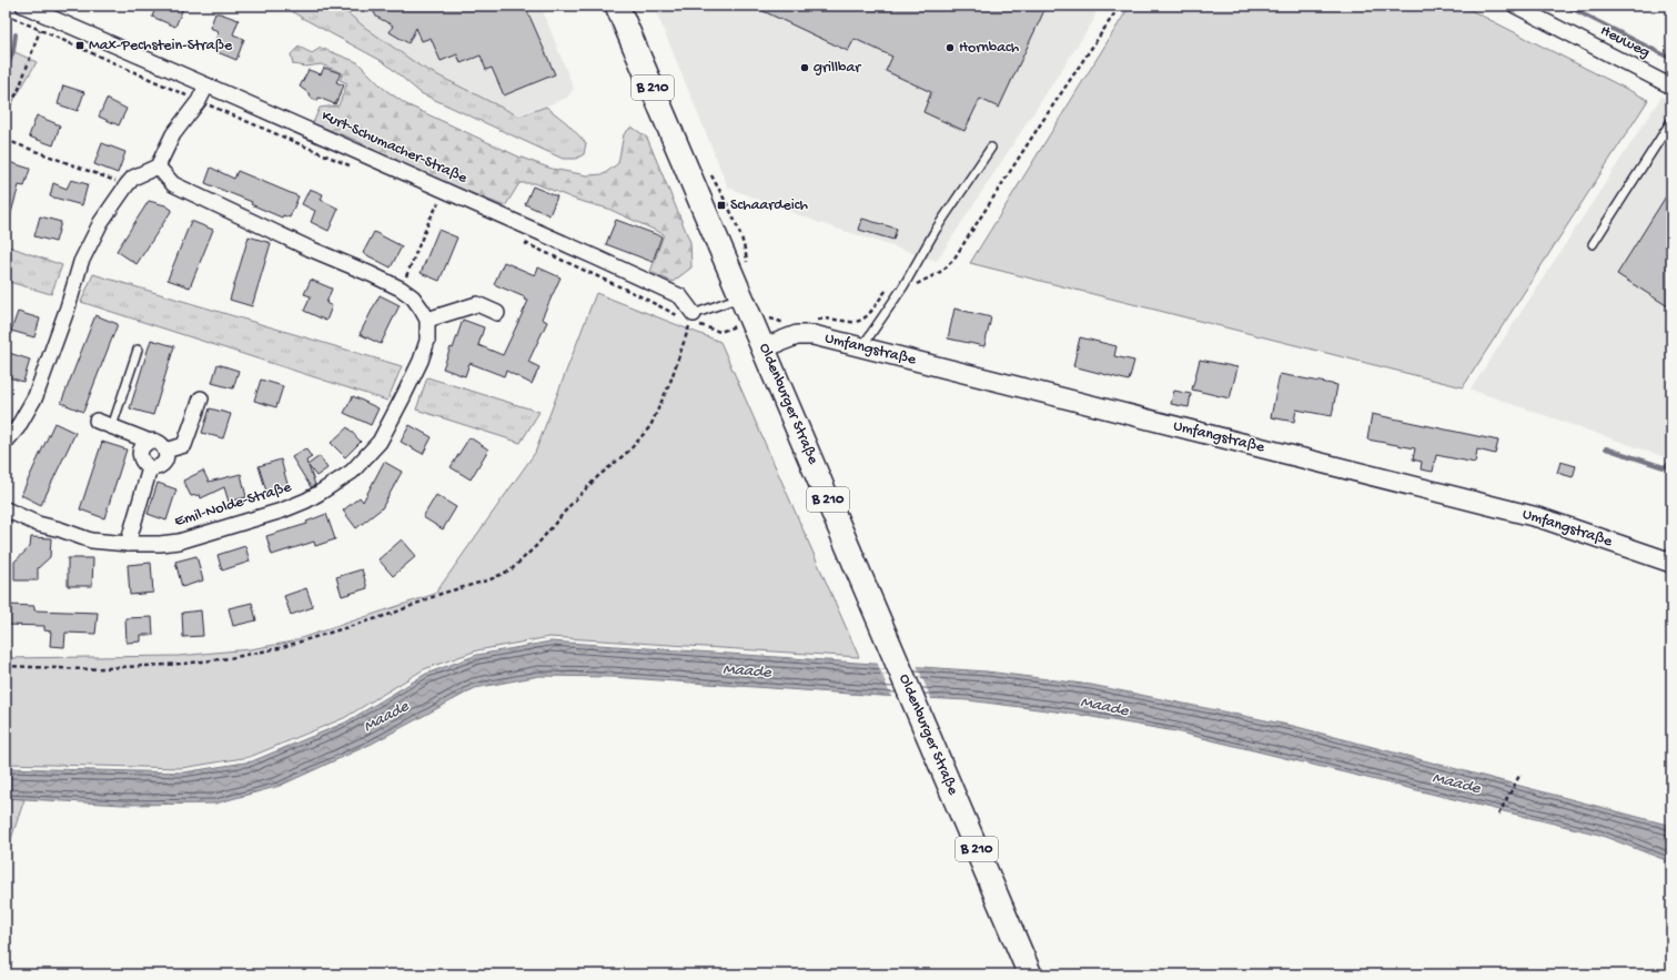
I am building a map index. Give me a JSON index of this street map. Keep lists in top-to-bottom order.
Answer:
{
  "streets": {
    "main road": ["B 210", "Oldenburger Straße"],
    "street": [
      "Heuweg",
      "Kurt-Schumacher-Straße",
      "Umfangstraße",
      "Emil-Nolde-Straße"
    ]
  },
  "crossings": [
    ["Umfangstraße", "Oldenburger Straße"]
  ],
  "water": ["Maade"],
  "places": {
    "transit": ["Max-Pechstein-Straße", "Schaardeich"],
    "other": ["Hornbach", "grillbar"]
  }
}
